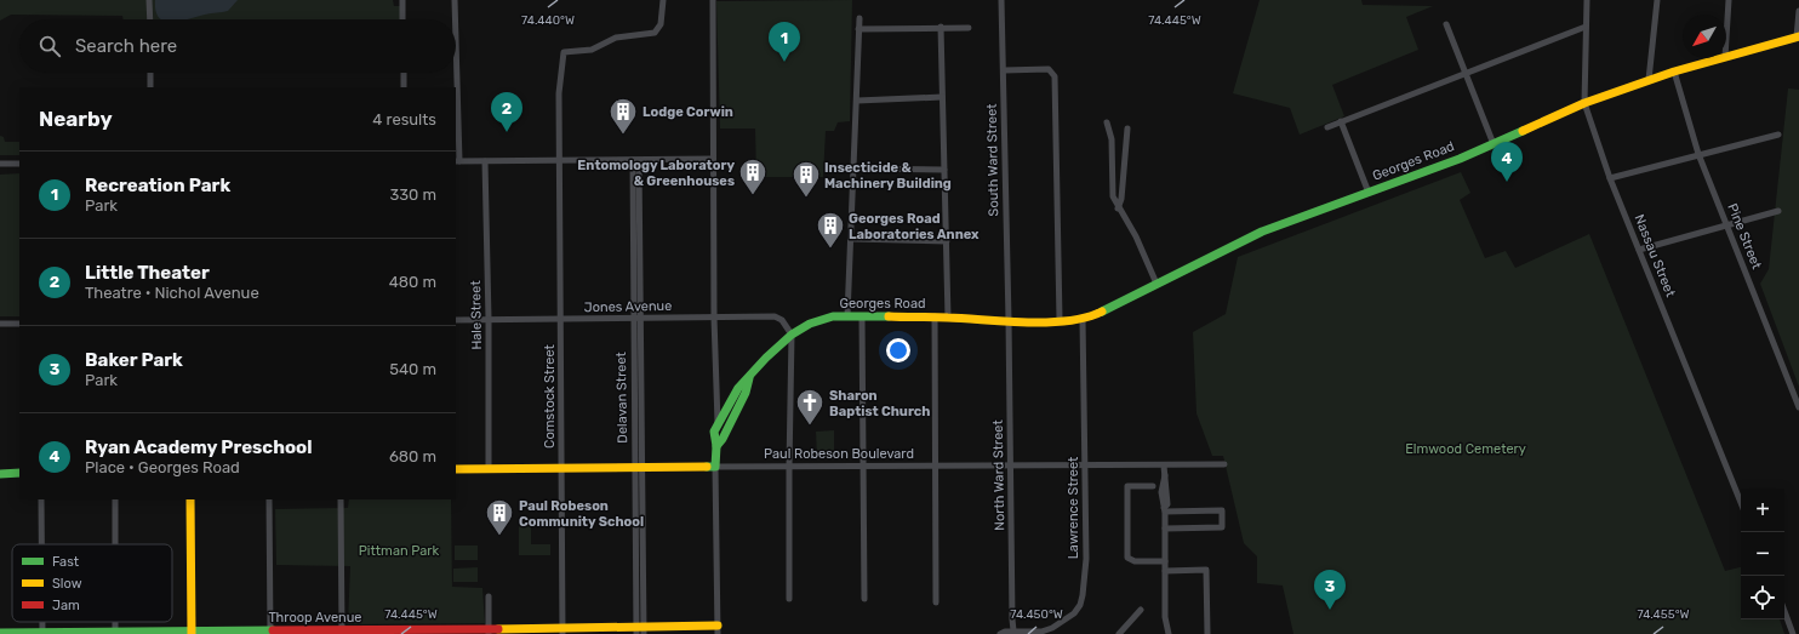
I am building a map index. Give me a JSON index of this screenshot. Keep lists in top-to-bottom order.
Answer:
{
  "streets": {
    "street": [
      "South Ward Street",
      "Georges Road",
      "Pine Street",
      "Nassau Street",
      "Jones Avenue",
      "Hale Street",
      "Comstock Street",
      "Delavan Street",
      "Paul Robeson Boulevard",
      "North Ward Street",
      "Lawrence Street",
      "Throop Avenue"
    ]
  },
  "crossings": [
    ["South Ward Street", "Georges Road"],
    ["South Ward Street", "North Ward Street"],
    ["Georges Road", "Pine Street"],
    ["Georges Road", "Nassau Street"],
    ["Georges Road", "Jones Avenue"],
    ["Georges Road", "Paul Robeson Boulevard"],
    ["Georges Road", "North Ward Street"],
    ["Georges Road", "Lawrence Street"],
    ["Jones Avenue", "Hale Street"],
    ["Jones Avenue", "Comstock Street"],
    ["Jones Avenue", "Delavan Street"],
    ["Hale Street", "Paul Robeson Boulevard"],
    ["Comstock Street", "Paul Robeson Boulevard"],
    ["Comstock Street", "Throop Avenue"],
    ["Delavan Street", "Paul Robeson Boulevard"],
    ["Delavan Street", "Throop Avenue"],
    ["Paul Robeson Boulevard", "North Ward Street"],
    ["Paul Robeson Boulevard", "Lawrence Street"],
    ["North Ward Street", "Lawrence Street"]
  ],
  "parks": ["Elmwood Cemetery", "Pittman Park"],
  "places": {
    "building": [
      "Lodge Corwin",
      "Entomology Laboratory & Greenhouses",
      "Insecticide & Machinery Building",
      "Georges Road Laboratories Annex",
      "Paul Robeson Community School"
    ],
    "church": ["Sharon Baptist Church"]
  },
  "legend": ["Fast", "Slow", "Jam"],
  "north": "bottom left",
  "page": {
    "search": "Search here",
    "pins": [
      "1",
      "2",
      "4",
      "3"
    ],
    "heading": ["Nearby", "4 results"],
    "list": [
      {
        "mark": "1",
        "name": "Recreation Park",
        "note": "Park",
        "value": "330 m"
      },
      {
        "mark": "2",
        "name": "Little Theater",
        "note": "Theatre · Nichol Avenue",
        "value": "480 m"
      },
      {
        "mark": "3",
        "name": "Baker Park",
        "note": "Park",
        "value": "540 m"
      },
      {
        "mark": "4",
        "name": "Ryan Academy Preschool",
        "note": "Place · Georges Road",
        "value": "680 m"
      }
    ],
    "map_buttons": ["+", "−"]
  },
  "coordinates": [
    "74.440°W",
    "74.445°W",
    "74.450°W",
    "74.455°W"
  ]
}
